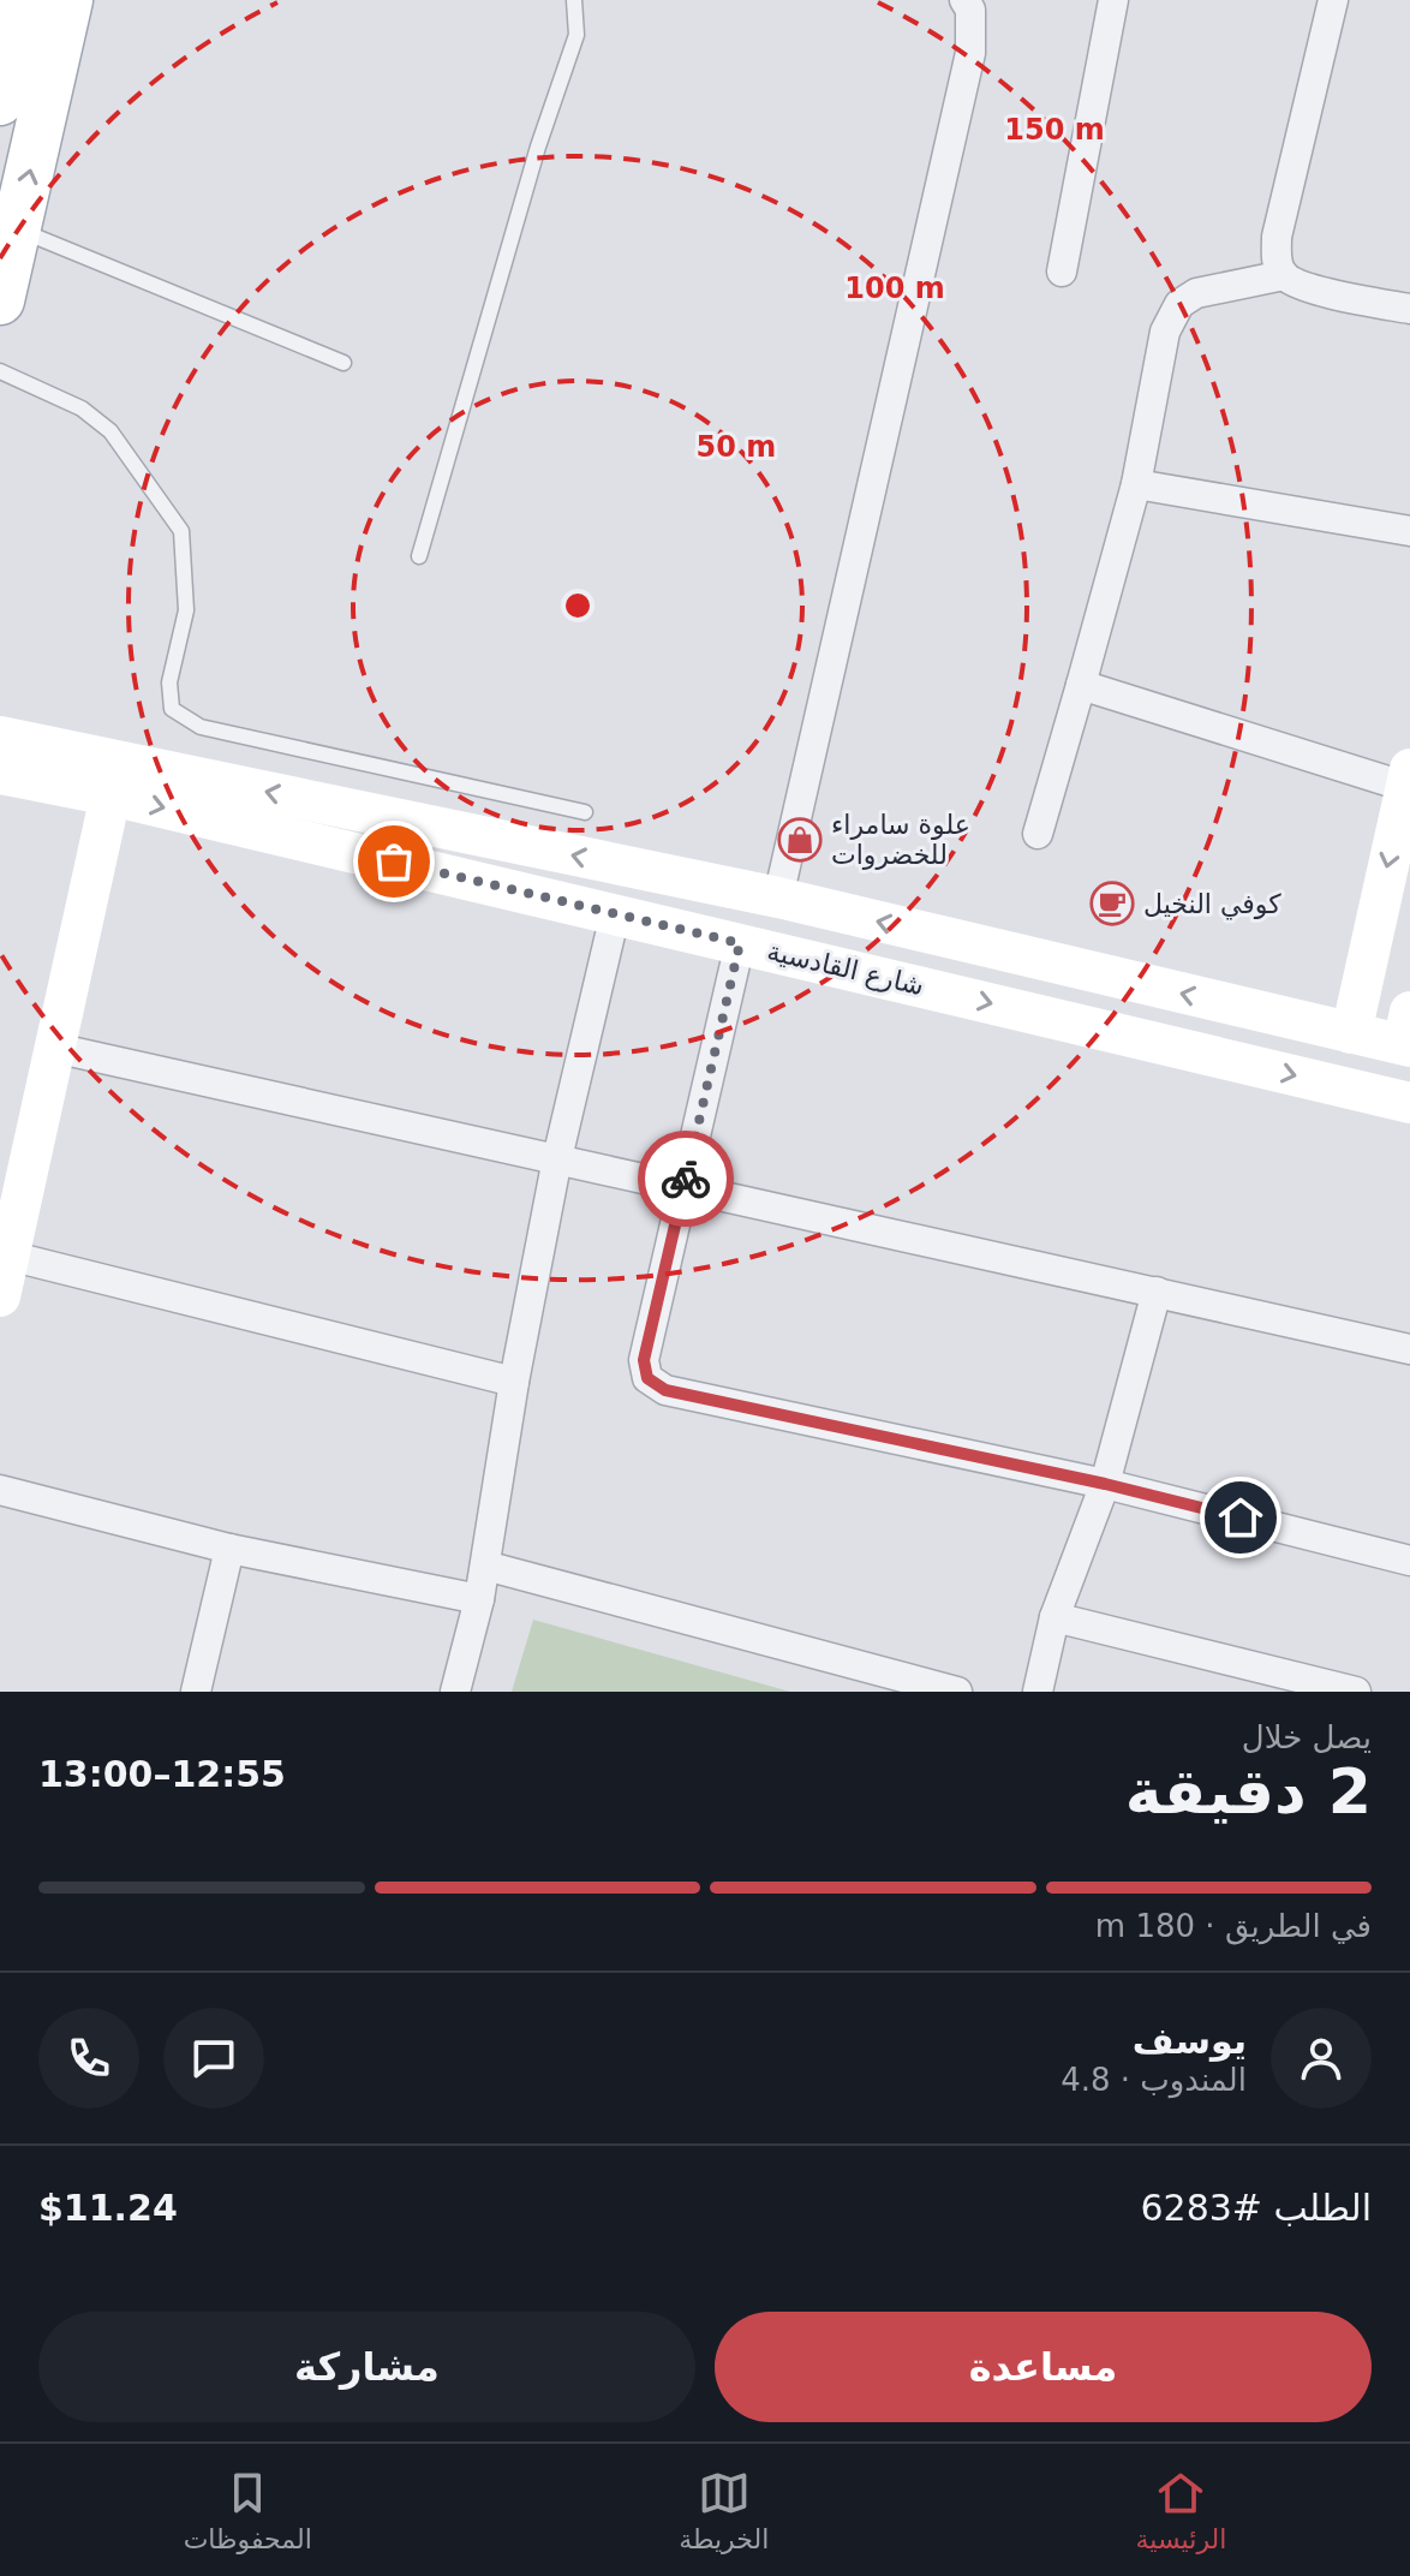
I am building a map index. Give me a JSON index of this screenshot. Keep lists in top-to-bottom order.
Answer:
{
  "streets": {
    "main road": ["شارع القادسية"]
  },
  "places": {
    "shop": ["علوة سامراء للخضروات"],
    "cafe": ["كوفي النخيل"]
  },
  "page": {
    "heading": ["2 دقيقة", "يصل خلال", "12:55–13:00"],
    "panel": [
      "يوسف",
      "المندوب · 4.8",
      "الطلب #6283",
      "$11.24"
    ],
    "bar": "في الطريق · 180 m",
    "buttons": ["مساعدة", "مشاركة"],
    "tabs": ["الرئيسية", "الخريطة", "المحفوظات"]
  },
  "rings": ["150 m", "100 m", "50 m"]
}
